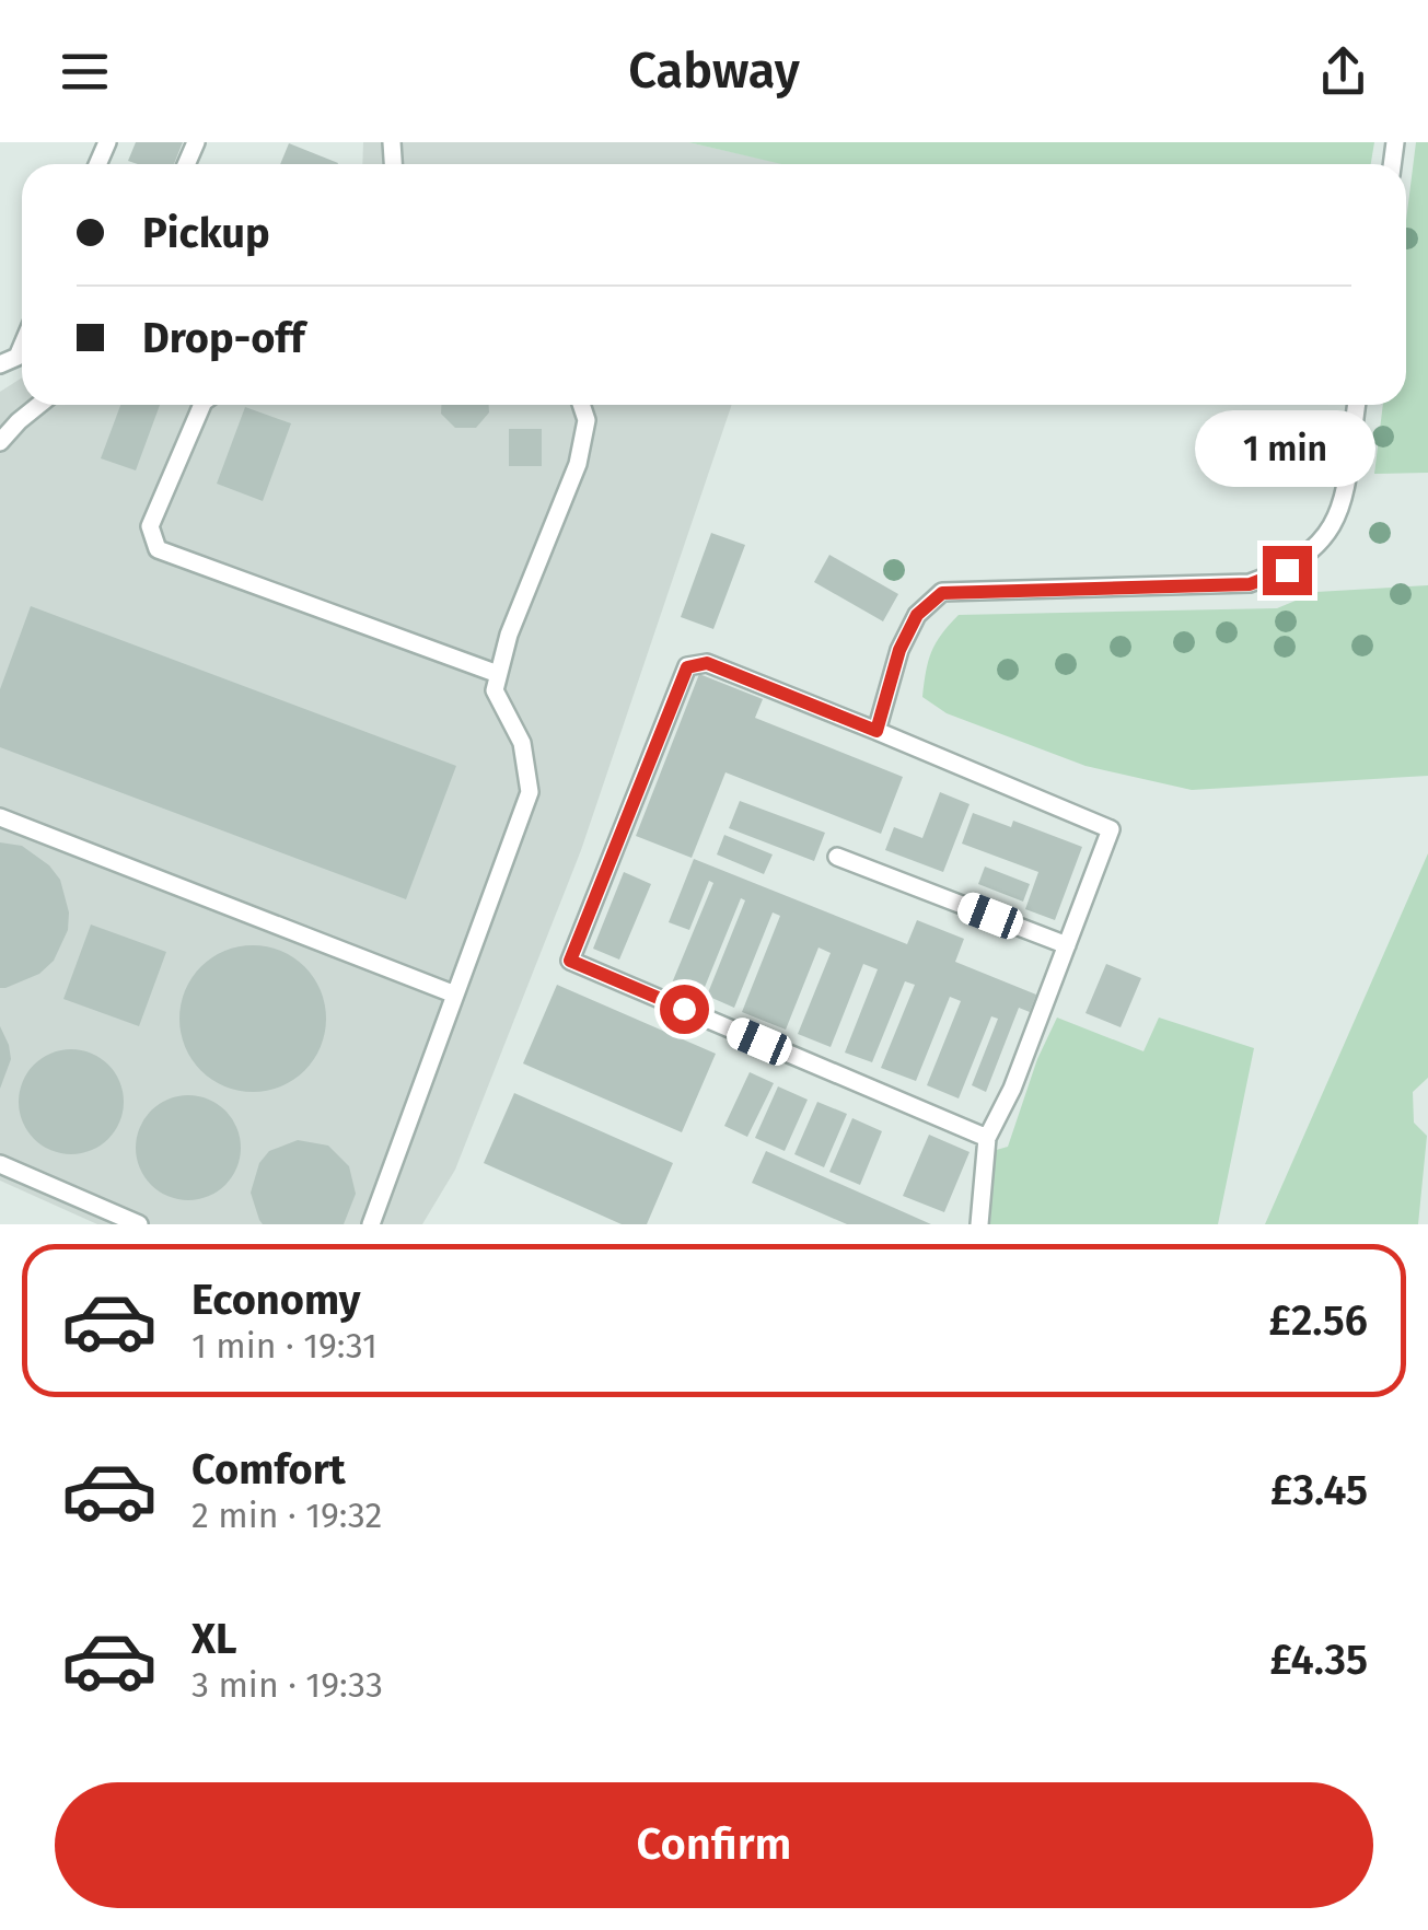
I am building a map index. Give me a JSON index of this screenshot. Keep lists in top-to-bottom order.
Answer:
{
  "page": {
    "header": "Cabway",
    "banner": ["Pickup", "Drop-off"],
    "bubble": "1 min",
    "list": [
      {
        "name": "Economy",
        "note": "1 min · 19:31",
        "value": "£2.56"
      },
      {
        "name": "Comfort",
        "note": "2 min · 19:32",
        "value": "£3.45"
      },
      {
        "name": "XL",
        "note": "3 min · 19:33",
        "value": "£4.35"
      }
    ],
    "buttons": "Confirm"
  }
}
